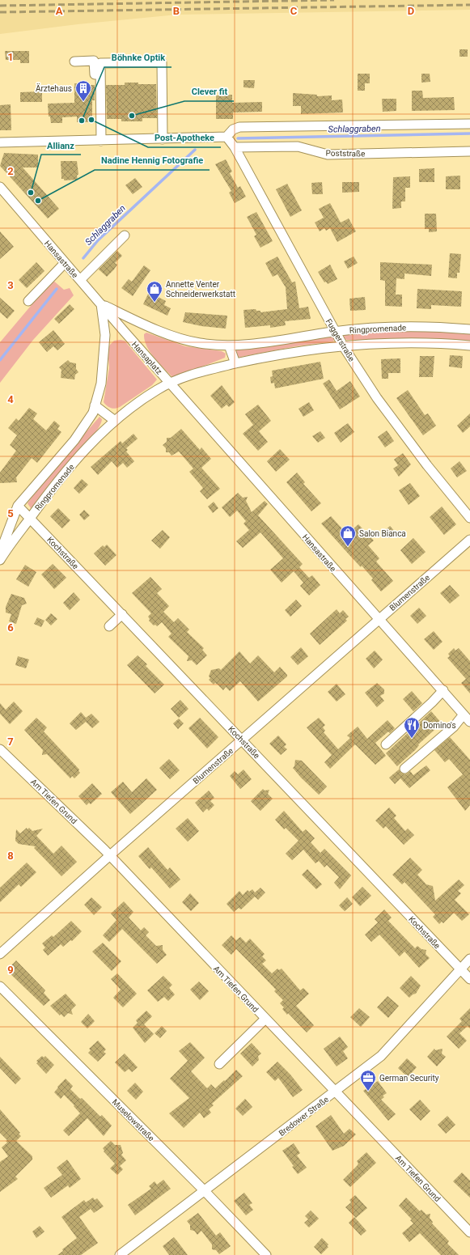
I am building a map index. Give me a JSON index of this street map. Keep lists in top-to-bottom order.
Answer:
{
  "streets": {
    "street": [
      "Poststraße",
      "Hansastraße",
      "Ringpromenade",
      "Fuggerstraße",
      "Hansaplatz",
      "Kochstraße",
      "Blumenstraße",
      "Am Tiefen Grund",
      "Bredower Straße",
      "Muselowstraße"
    ]
  },
  "crossings": [
    ["Poststraße", "Fuggerstraße"],
    ["Hansastraße", "Ringpromenade"],
    ["Hansastraße", "Hansaplatz"],
    ["Hansastraße", "Blumenstraße"],
    ["Ringpromenade", "Fuggerstraße"],
    ["Ringpromenade", "Hansaplatz"],
    ["Ringpromenade", "Kochstraße"],
    ["Kochstraße", "Blumenstraße"],
    ["Kochstraße", "Bredower Straße"],
    ["Blumenstraße", "Am Tiefen Grund"],
    ["Am Tiefen Grund", "Bredower Straße"],
    ["Bredower Straße", "Muselowstraße"]
  ],
  "water": ["Schlaggraben"],
  "places": {
    "building": ["Ärztehaus"],
    "other": [
      "Clever fit",
      "Post-Apotheke",
      "Böhnke Optik",
      "Allianz",
      "Nadine Hennig Fotografie"
    ],
    "shop": ["Annette Venter Schneiderwerkstatt", "Salon Bianca"],
    "restaurant": ["Domino's"],
    "office": ["German Security"]
  },
  "grid": {
    "columns": [
      "A",
      "B",
      "C",
      "D"
    ],
    "rows": [
      "1",
      "2",
      "3",
      "4",
      "5",
      "6",
      "7",
      "8",
      "9"
    ]
  }
}
